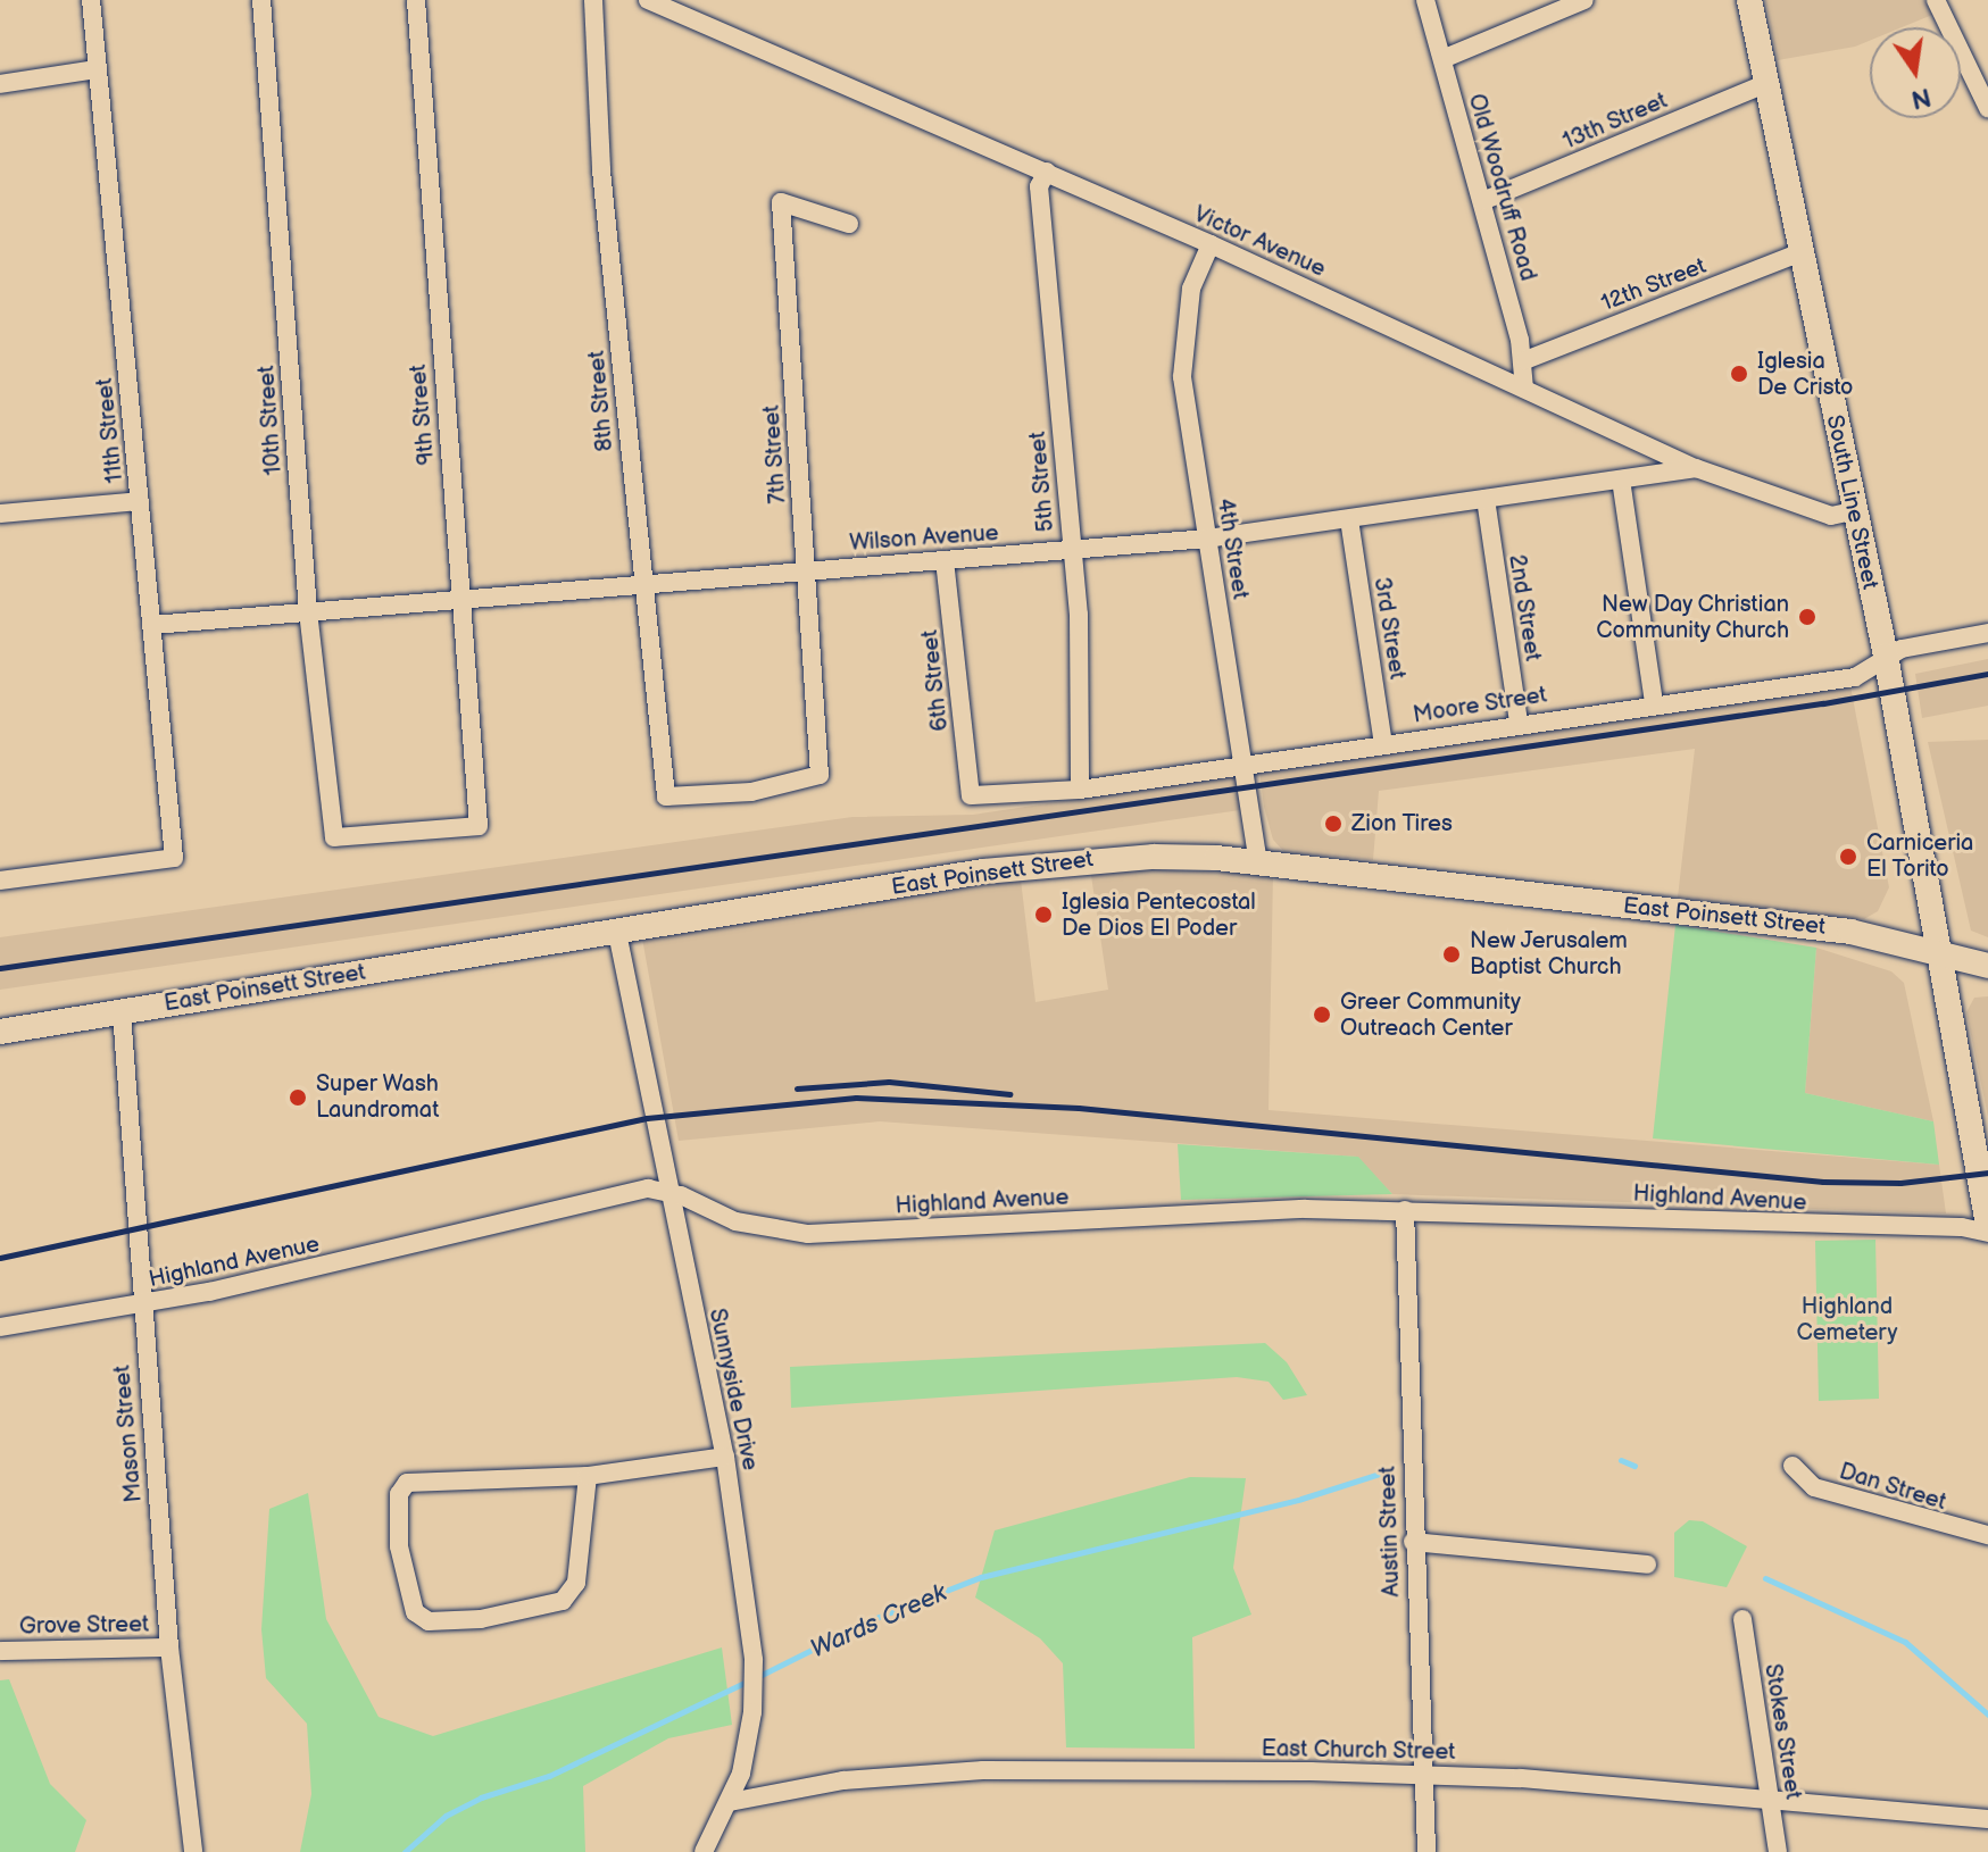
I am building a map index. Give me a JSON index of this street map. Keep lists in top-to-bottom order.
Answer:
{
  "streets": {
    "main road": ["South Line Street", "East Poinsett Street"],
    "street": [
      "13th Street",
      "Old Woodruff Road",
      "Victor Avenue",
      "12th Street",
      "8th Street",
      "9th Street",
      "10th Street",
      "11th Street",
      "7th Street",
      "5th Street",
      "Wilson Avenue",
      "4th Street",
      "2nd Street",
      "3rd Street",
      "6th Street",
      "Moore Street",
      "Highland Avenue",
      "Sunnyside Drive",
      "Mason Street",
      "Dan Street",
      "Austin Street",
      "Grove Street",
      "Stokes Street",
      "East Church Street"
    ]
  },
  "crossings": [
    ["13th Street", "Old Woodruff Road"],
    ["13th Street", "South Line Street"],
    ["Old Woodruff Road", "Victor Avenue"],
    ["Old Woodruff Road", "12th Street"],
    ["Victor Avenue", "5th Street"],
    ["Victor Avenue", "South Line Street"],
    ["Victor Avenue", "Wilson Avenue"],
    ["Victor Avenue", "4th Street"],
    ["12th Street", "South Line Street"],
    ["8th Street", "7th Street"],
    ["8th Street", "Wilson Avenue"],
    ["9th Street", "10th Street"],
    ["9th Street", "Wilson Avenue"],
    ["10th Street", "Wilson Avenue"],
    ["11th Street", "Wilson Avenue"],
    ["7th Street", "Wilson Avenue"],
    ["5th Street", "Wilson Avenue"],
    ["5th Street", "Moore Street"],
    ["South Line Street", "Moore Street"],
    ["South Line Street", "East Poinsett Street"],
    ["Wilson Avenue", "4th Street"],
    ["Wilson Avenue", "2nd Street"],
    ["Wilson Avenue", "3rd Street"],
    ["Wilson Avenue", "6th Street"],
    ["4th Street", "Moore Street"],
    ["4th Street", "East Poinsett Street"],
    ["2nd Street", "Moore Street"],
    ["3rd Street", "Moore Street"],
    ["6th Street", "Moore Street"],
    ["East Poinsett Street", "Sunnyside Drive"],
    ["East Poinsett Street", "Mason Street"],
    ["Highland Avenue", "Sunnyside Drive"],
    ["Highland Avenue", "Mason Street"],
    ["Highland Avenue", "Austin Street"],
    ["Sunnyside Drive", "East Church Street"],
    ["Mason Street", "Grove Street"],
    ["Austin Street", "East Church Street"],
    ["Stokes Street", "East Church Street"]
  ],
  "water": ["Wards Creek"],
  "parks": ["Highland Cemetery"],
  "places": [
    "Iglesia De Cristo",
    "New Day Christian Community Church",
    "Zion Tires",
    "Carniceria El Torito",
    "Iglesia Pentecostal De Dios El Poder",
    "New Jerusalem Baptist Church",
    "Greer Community Outreach Center",
    "Super Wash Laundromat"
  ],
  "north": "bottom"
}
